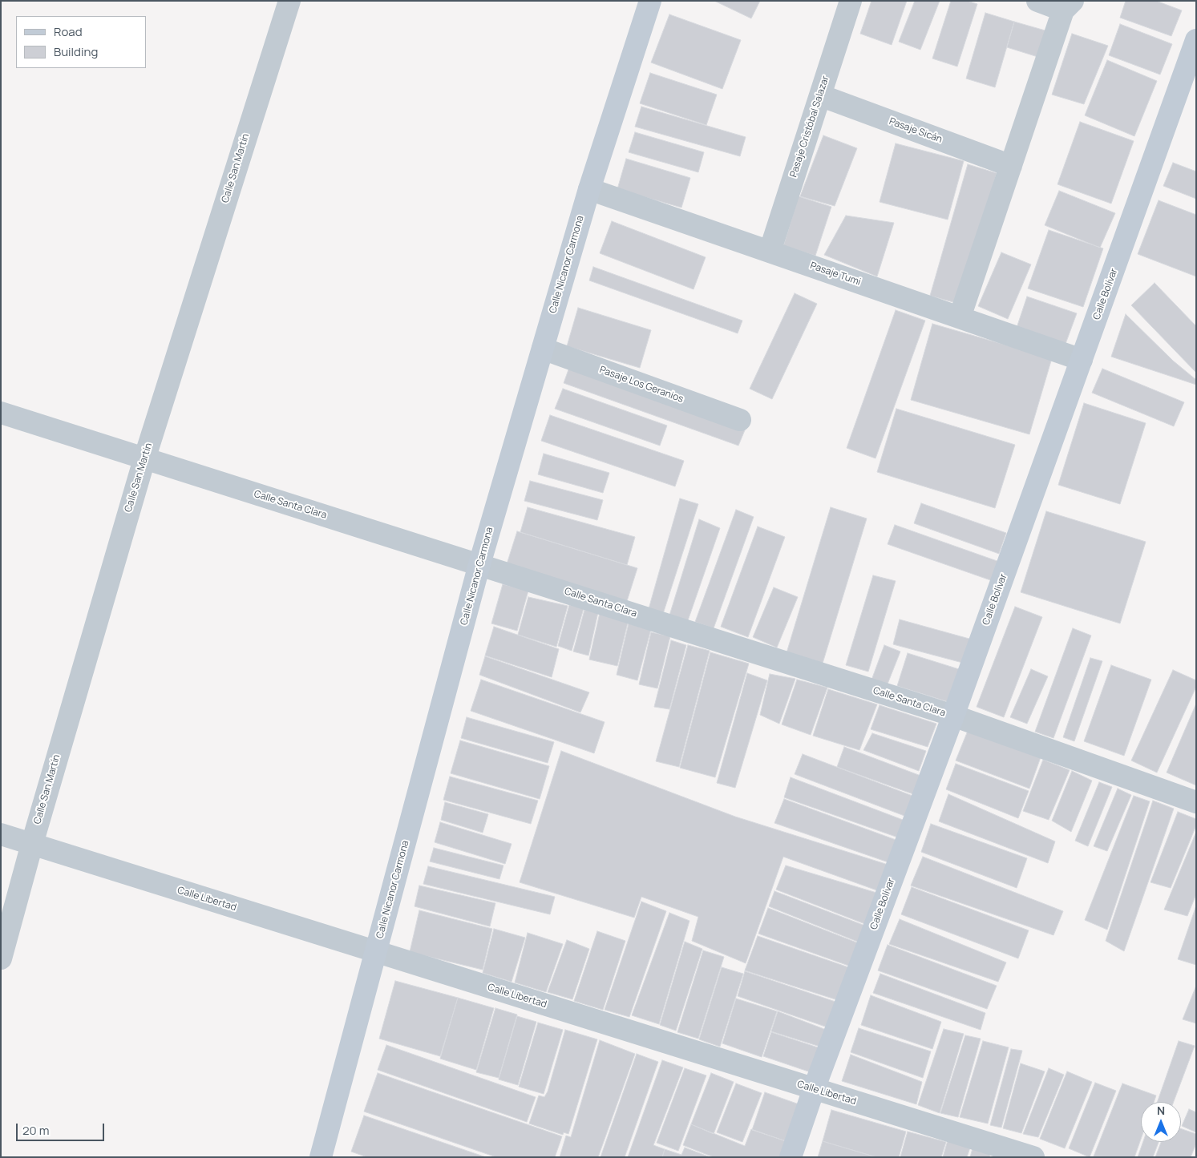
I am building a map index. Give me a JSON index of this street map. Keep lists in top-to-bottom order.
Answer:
{
  "streets": {
    "street": [
      "Pasaje Cristóbal Salazar",
      "Pasaje Sicán",
      "Calle San Martín",
      "Calle Nicanor Carmona",
      "Pasaje Tumi",
      "Calle Bolívar",
      "Pasaje Los Geranios",
      "Calle Santa Clara",
      "Calle Libertad"
    ]
  },
  "crossings": [
    ["Pasaje Cristóbal Salazar", "Pasaje Sicán"],
    ["Pasaje Cristóbal Salazar", "Pasaje Tumi"],
    ["Calle San Martín", "Calle Santa Clara"],
    ["Calle San Martín", "Calle Libertad"],
    ["Calle Nicanor Carmona", "Pasaje Tumi"],
    ["Calle Nicanor Carmona", "Pasaje Los Geranios"],
    ["Calle Nicanor Carmona", "Calle Santa Clara"],
    ["Calle Nicanor Carmona", "Calle Libertad"],
    ["Pasaje Tumi", "Calle Bolívar"],
    ["Calle Bolívar", "Calle Santa Clara"],
    ["Calle Bolívar", "Calle Libertad"]
  ],
  "legend": ["Road", "Building"],
  "scale_bar": "20 m",
  "north": "top"
}
